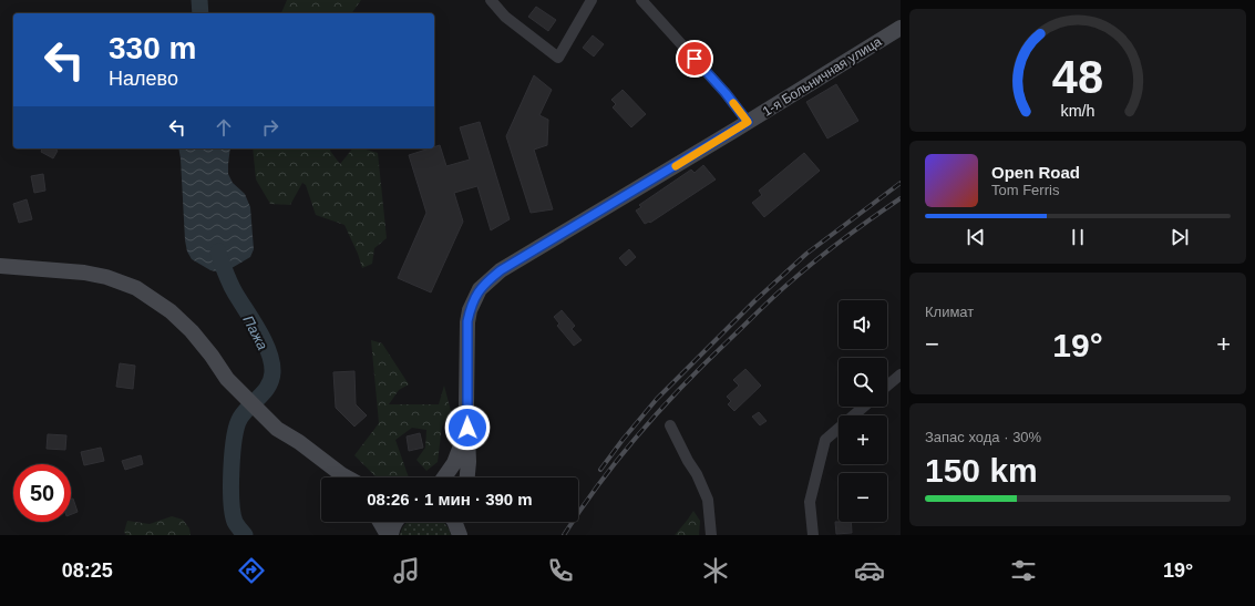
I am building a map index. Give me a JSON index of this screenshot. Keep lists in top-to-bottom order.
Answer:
{
  "streets": {
    "main road": ["1-я Больничная улица"]
  },
  "water": ["Пажа"],
  "page": {
    "turn": ["330 m", "Налево"],
    "song": ["Open Road", "Tom Ferris"],
    "tile": [
      "Климат",
      ["Запас хода · 30%", "150 km"]
    ],
    "map_buttons": ["+", "−"],
    "heat": ["−", "19°", "+"],
    "limit": "50",
    "trip": "08:26 · 1 мин · 390 m",
    "tabs": ["08:25", "19°"],
    "gauge": ["48", "km/h"]
  }
}
